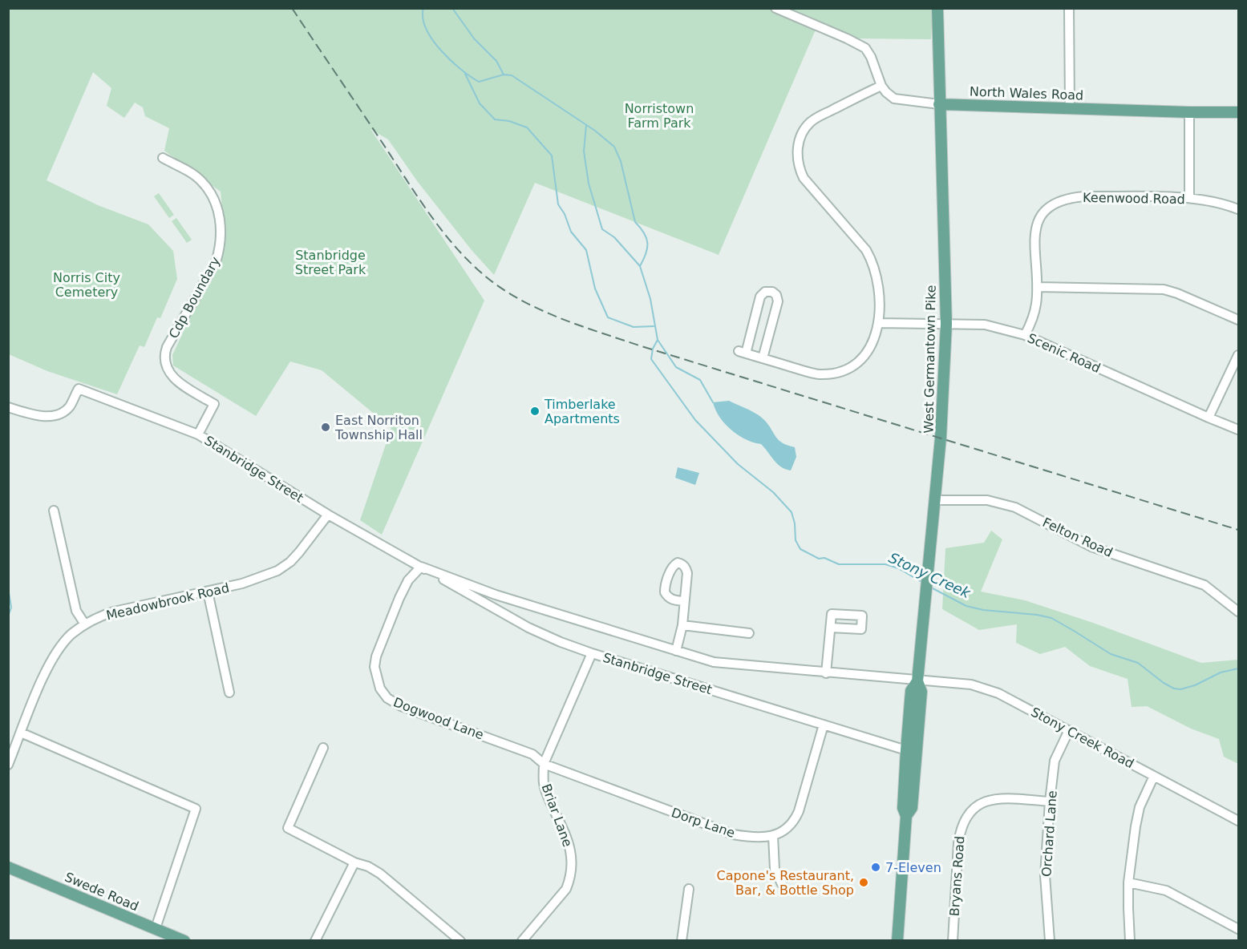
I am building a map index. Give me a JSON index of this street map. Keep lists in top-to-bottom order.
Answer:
{
  "streets": {
    "main road": ["North Wales Road", "West Germantown Pike", "Swede Road"],
    "street": [
      "Keenwood Road",
      "Cdp Boundary",
      "Scenic Road",
      "Stanbridge Street",
      "Felton Road",
      "Meadowbrook Road",
      "Dogwood Lane",
      "Stony Creek Road",
      "Briar Lane",
      "Dorp Lane",
      "Orchard Lane",
      "Bryans Road"
    ]
  },
  "crossings": [
    ["North Wales Road", "West Germantown Pike"],
    ["Keenwood Road", "Scenic Road"],
    ["Cdp Boundary", "Stanbridge Street"],
    ["Scenic Road", "West Germantown Pike"],
    ["West Germantown Pike", "Stanbridge Street"],
    ["West Germantown Pike", "Felton Road"],
    ["West Germantown Pike", "Stony Creek Road"],
    ["Stanbridge Street", "Meadowbrook Road"],
    ["Stanbridge Street", "Dogwood Lane"],
    ["Stanbridge Street", "Stony Creek Road"],
    ["Stanbridge Street", "Briar Lane"],
    ["Dogwood Lane", "Briar Lane"],
    ["Dogwood Lane", "Dorp Lane"],
    ["Stony Creek Road", "Orchard Lane"],
    ["Briar Lane", "Dorp Lane"],
    ["Orchard Lane", "Bryans Road"]
  ],
  "water": ["Stony Creek"],
  "parks": ["Norristown Farm Park", "Stanbridge Street Park", "Norris City Cemetery"],
  "places": [
    "Timberlake Apartments",
    "East Norriton Township Hall",
    "7-Eleven",
    "Capone's Restaurant, Bar, & Bottle Shop"
  ]
}
